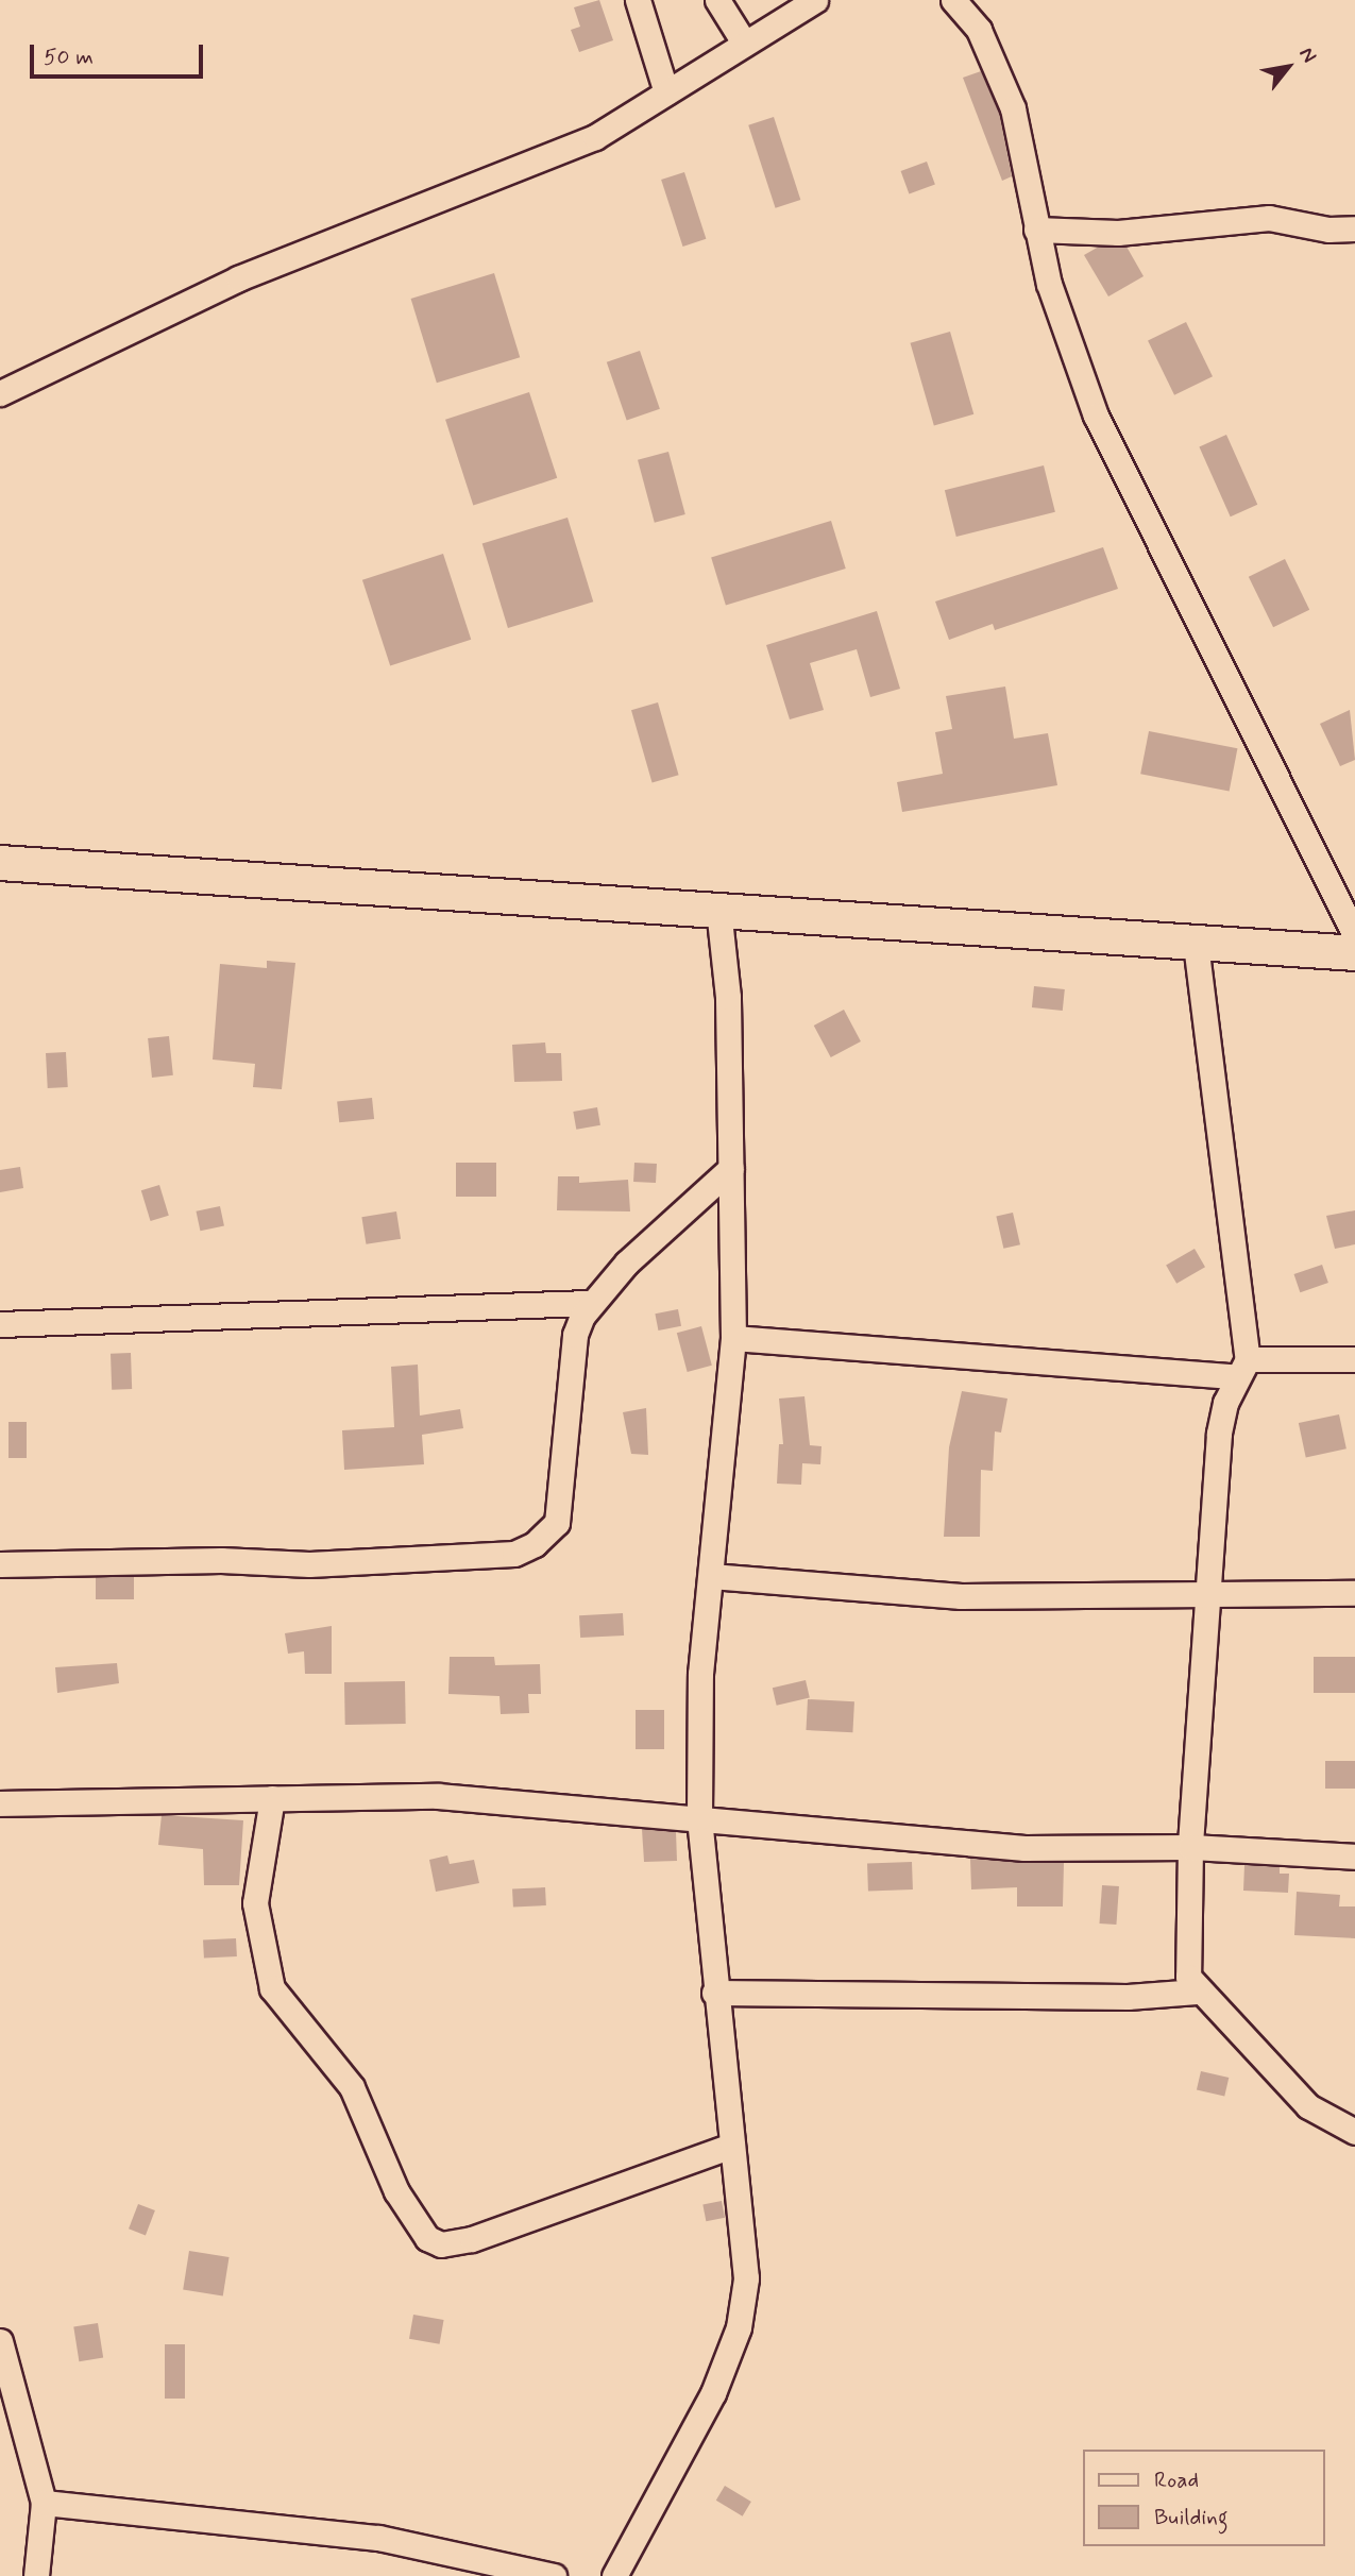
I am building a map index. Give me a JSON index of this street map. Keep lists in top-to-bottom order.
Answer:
{
  "legend": ["Road", "Building"],
  "scale_bar": "50 m",
  "north": "top right"
}
